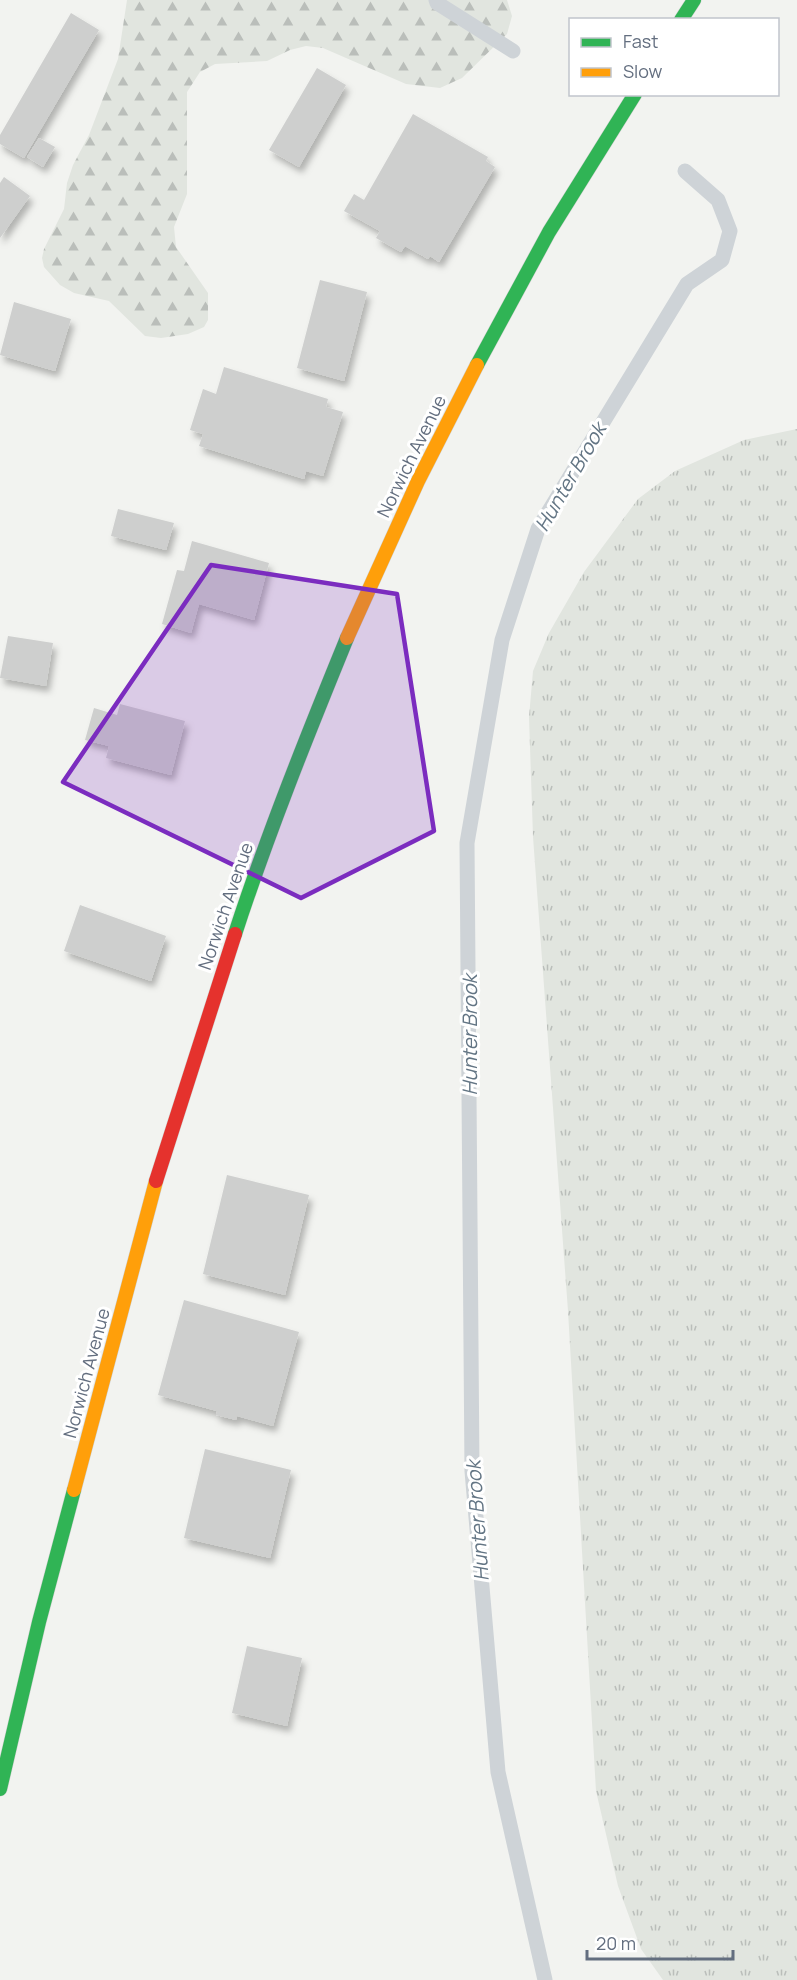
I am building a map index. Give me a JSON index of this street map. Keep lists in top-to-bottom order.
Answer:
{
  "streets": {
    "main road": ["Norwich Avenue"]
  },
  "water": ["Hunter Brook"],
  "legend": ["Fast", "Slow"],
  "scale_bar": "20 m"
}
